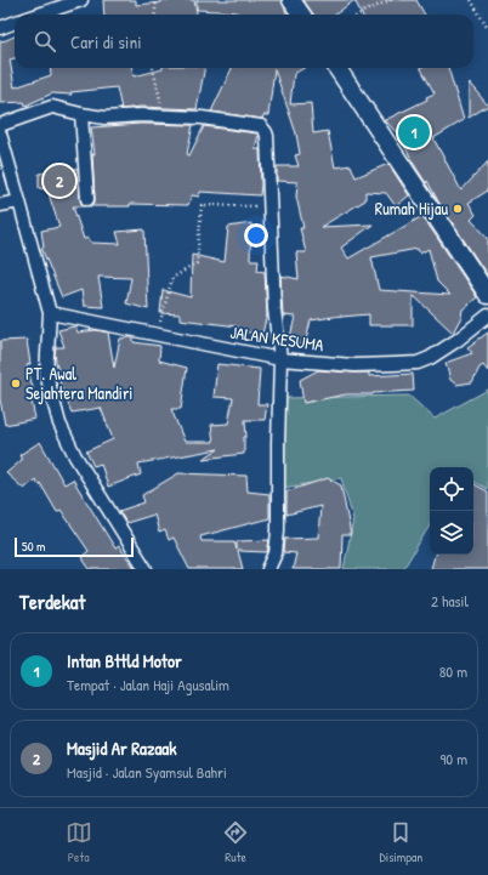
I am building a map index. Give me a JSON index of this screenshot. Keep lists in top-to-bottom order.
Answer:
{
  "streets": {
    "street": ["JALAN KESUMA"]
  },
  "places": ["Rumah Hijau", "PT. Awal Sejahtera Mandiri"],
  "scale_bar": "50 m",
  "page": {
    "search": "Cari di sini",
    "pins": ["1", "2"],
    "scale": "50 m",
    "heading": ["Terdekat", "2 hasil"],
    "list": [
      {
        "mark": "1",
        "name": "Intan Bttld Motor",
        "note": "Tempat · Jalan Haji Agusalim",
        "value": "80 m"
      },
      {
        "mark": "2",
        "name": "Masjid Ar Razaak",
        "note": "Masjid · Jalan Syamsul Bahri",
        "value": "90 m"
      }
    ],
    "nav": ["Peta", "Rute", "Disimpan"]
  }
}
